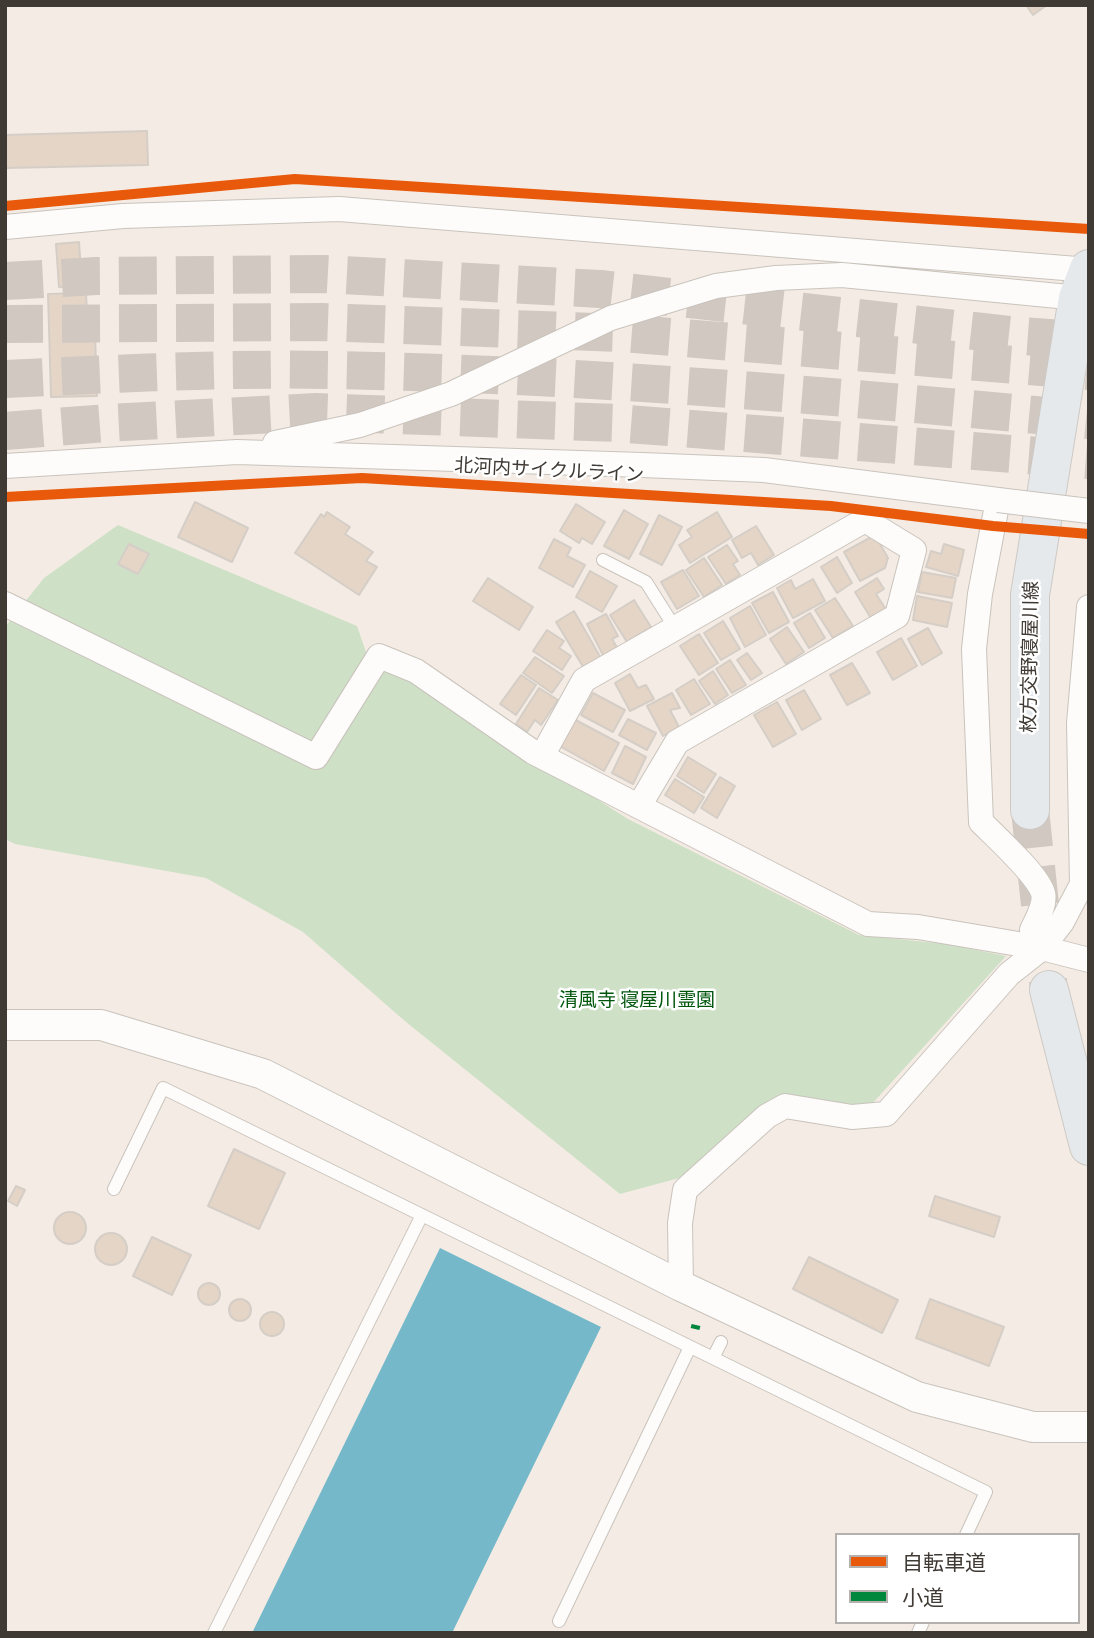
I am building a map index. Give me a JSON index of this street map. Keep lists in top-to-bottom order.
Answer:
{
  "streets": {
    "main road": ["枚方交野寝屋川線"],
    "cycle path": ["北河内サイクルライン"]
  },
  "parks": ["清風寺 寝屋川霊園"],
  "legend": ["自転車道", "小道"]
}
